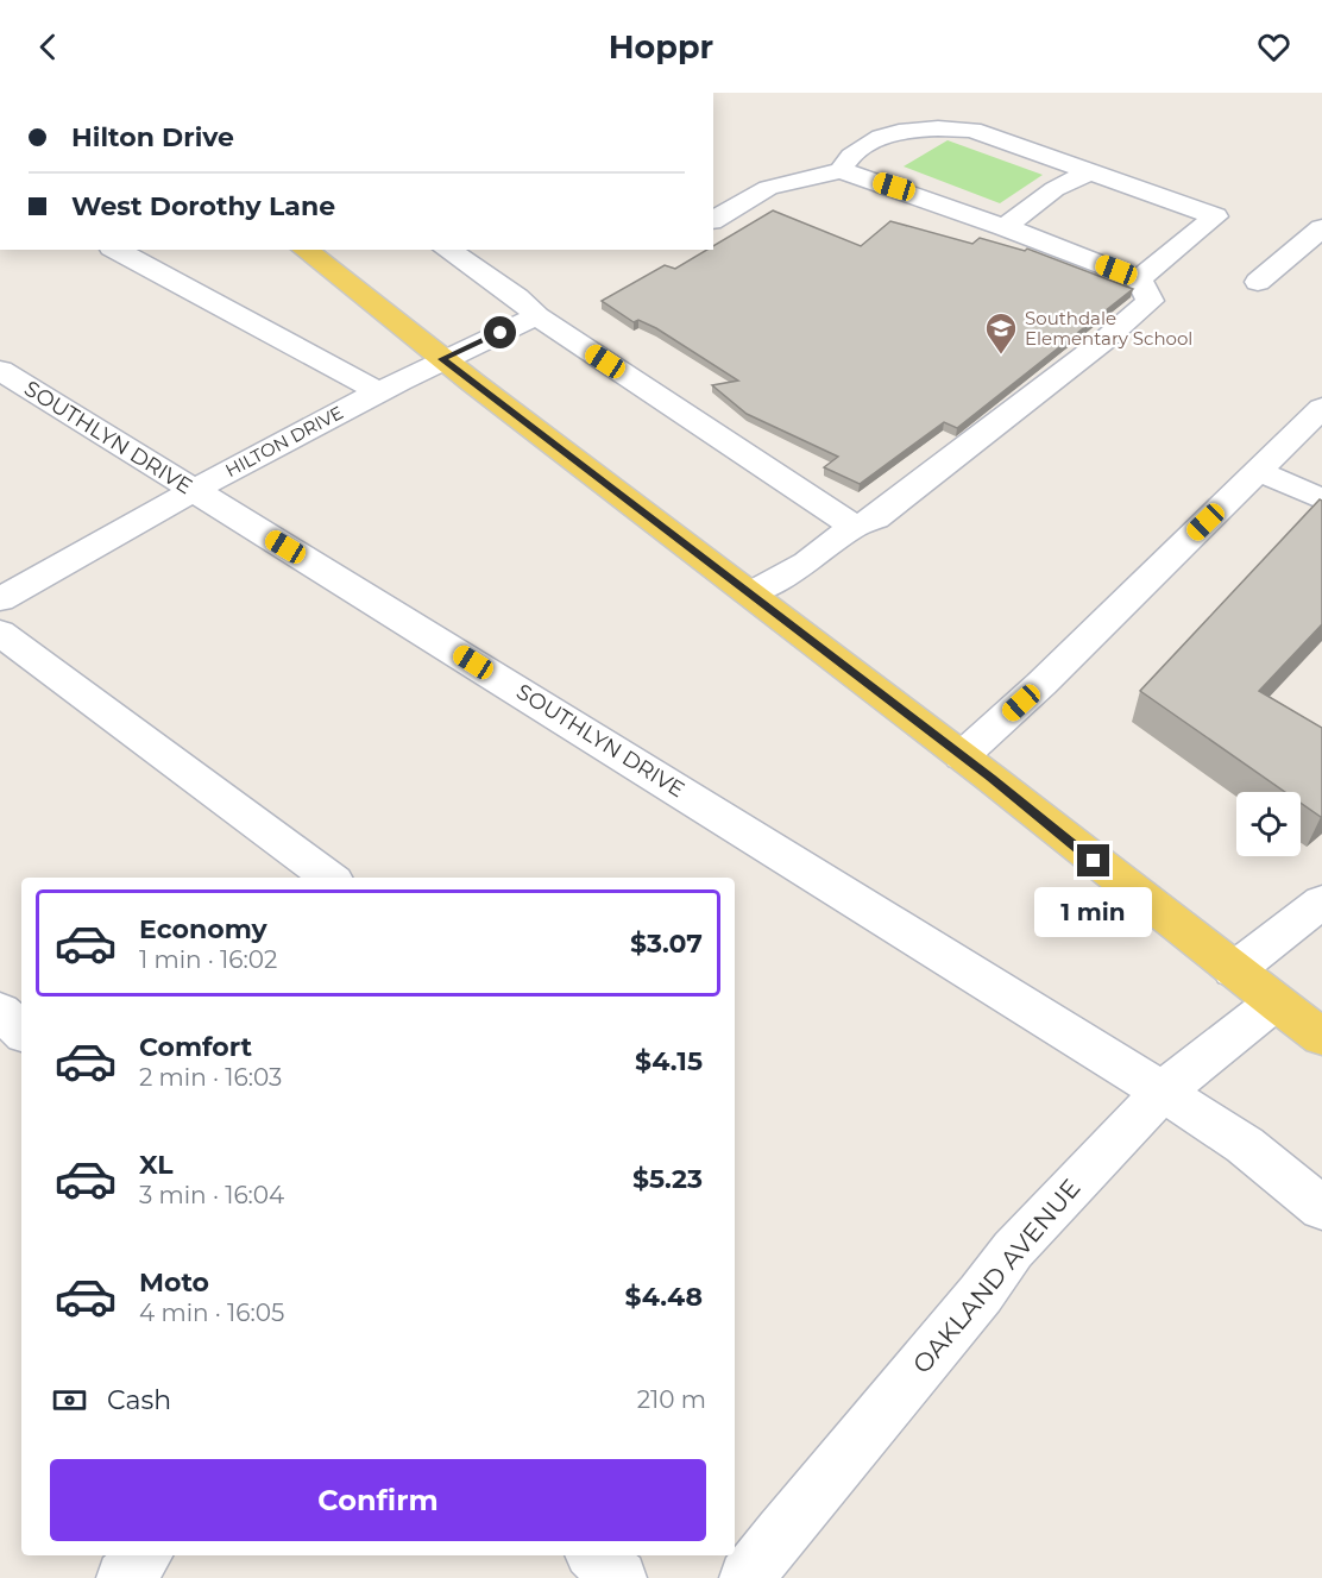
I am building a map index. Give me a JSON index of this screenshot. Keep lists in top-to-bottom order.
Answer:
{
  "streets": {
    "street": ["SOUTHLYN DRIVE", "HILTON DRIVE", "OAKLAND AVENUE"]
  },
  "crossings": [
    ["SOUTHLYN DRIVE", "HILTON DRIVE"],
    ["SOUTHLYN DRIVE", "OAKLAND AVENUE"]
  ],
  "places": {
    "school or university": ["Southdale Elementary School"]
  },
  "page": {
    "header": "Hoppr",
    "banner": ["Hilton Drive", "West Dorothy Lane"],
    "bubble": "1 min",
    "list": [
      {
        "name": "Economy",
        "note": "1 min · 16:02",
        "value": "$3.07"
      },
      {
        "name": "Comfort",
        "note": "2 min · 16:03",
        "value": "$4.15"
      },
      {
        "name": "XL",
        "note": "3 min · 16:04",
        "value": "$5.23"
      },
      {
        "name": "Moto",
        "note": "4 min · 16:05",
        "value": "$4.48"
      }
    ],
    "pay": ["Cash", "210 m"],
    "buttons": "Confirm"
  }
}
